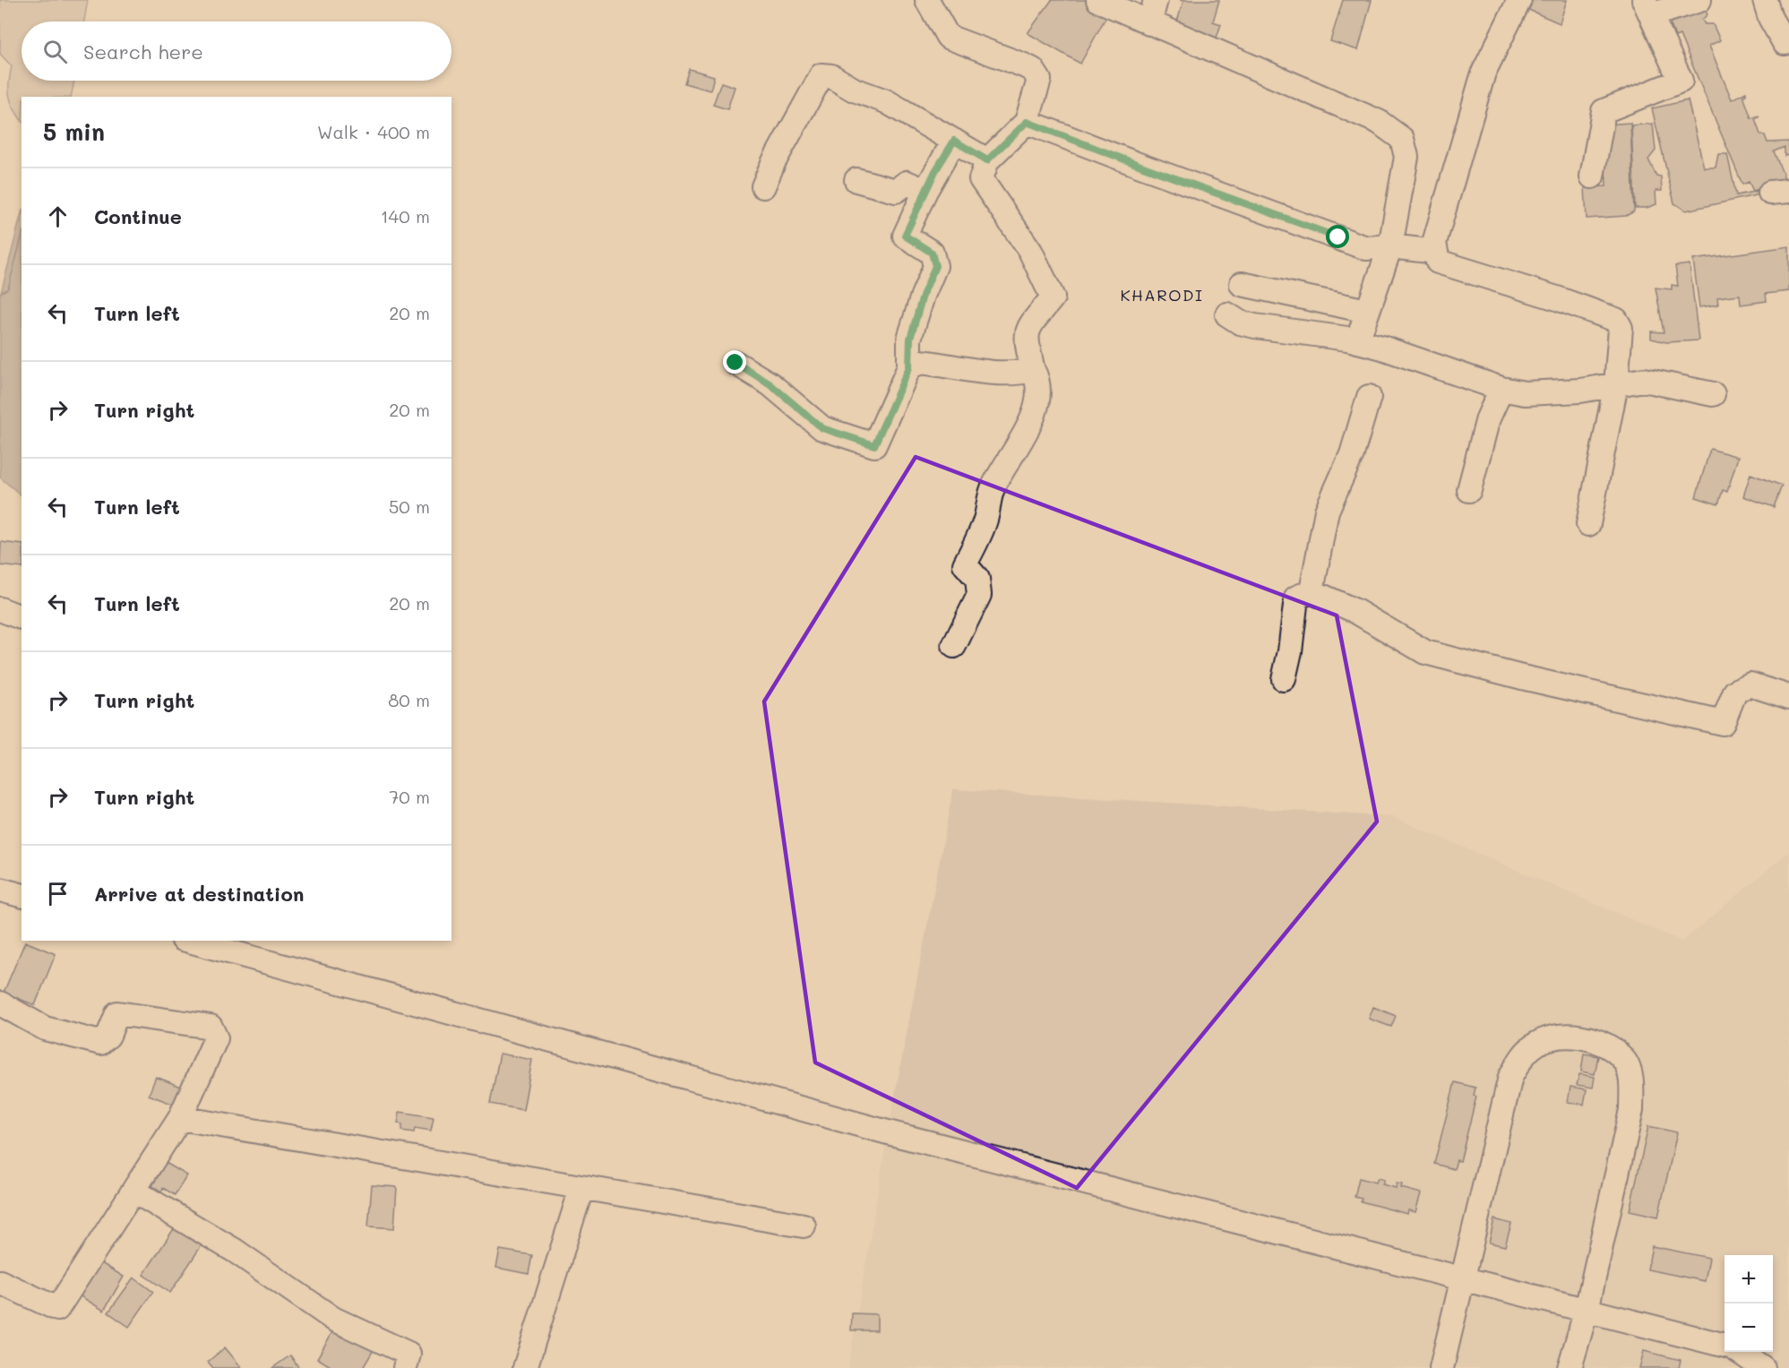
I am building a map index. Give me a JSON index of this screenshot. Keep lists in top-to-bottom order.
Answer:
{
  "districts": ["KHARODI"],
  "page": {
    "search": "Search here",
    "heading": ["5 min", "Walk · 400 m"],
    "list": [
      ["Continue", "140 m"],
      ["Turn left", "20 m"],
      ["Turn right", "20 m"],
      ["Turn left", "50 m"],
      ["Turn left", "20 m"],
      ["Turn right", "80 m"],
      ["Turn right", "70 m"],
      "Arrive at destination"
    ],
    "map_buttons": ["+", "−"]
  }
}
